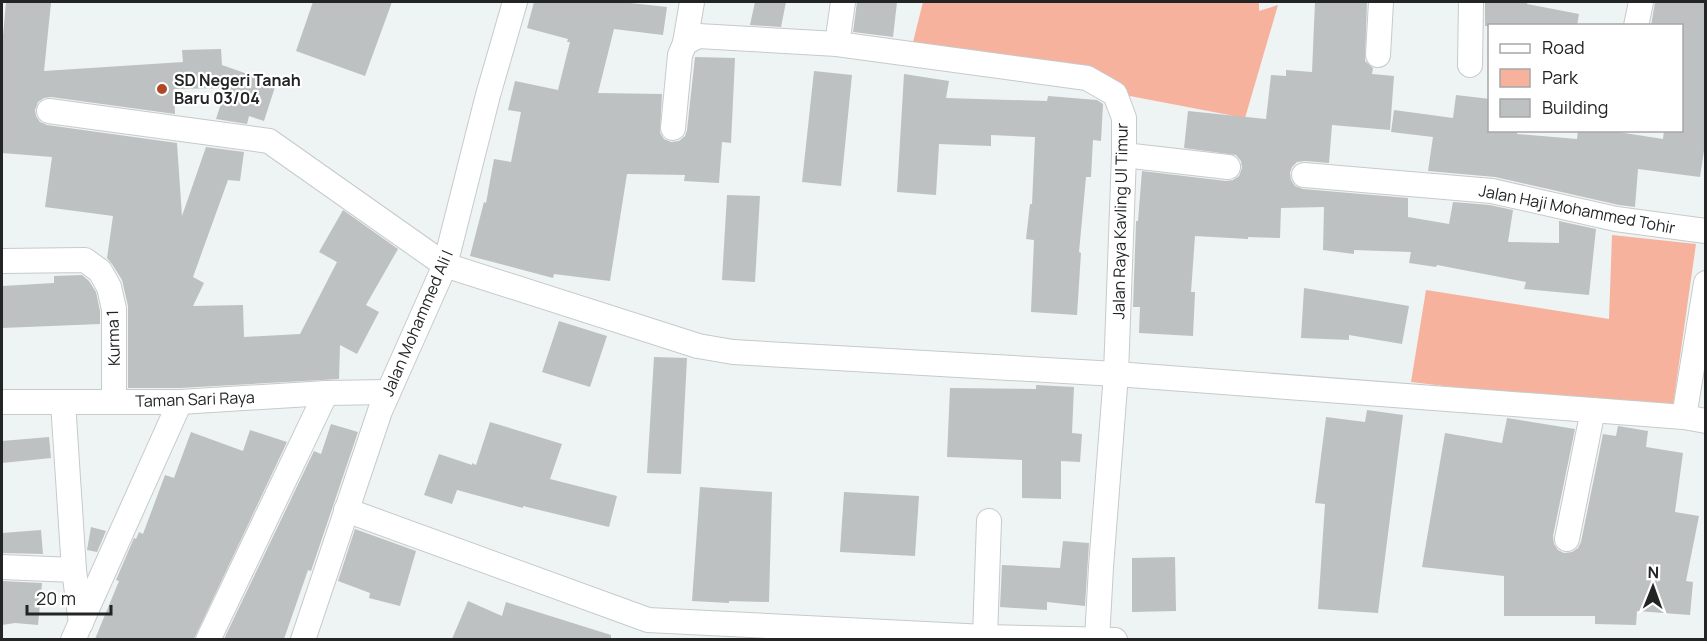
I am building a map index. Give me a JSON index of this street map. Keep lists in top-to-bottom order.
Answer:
{
  "streets": {
    "street": [
      "Jalan Haji Mohammed Tohir",
      "Jalan Raya Kavling Ul Timur",
      "Jalan Mohammed Ali I",
      "Kurma 1",
      "Taman Sari Raya"
    ]
  },
  "crossings": [
    ["Jalan Mohammed Ali I", "Taman Sari Raya"],
    ["Kurma 1", "Taman Sari Raya"]
  ],
  "places": ["SD Negeri Tanah Baru 03/04"],
  "legend": ["Road", "Park", "Building"],
  "scale_bar": "20 m",
  "north": "top"
}
